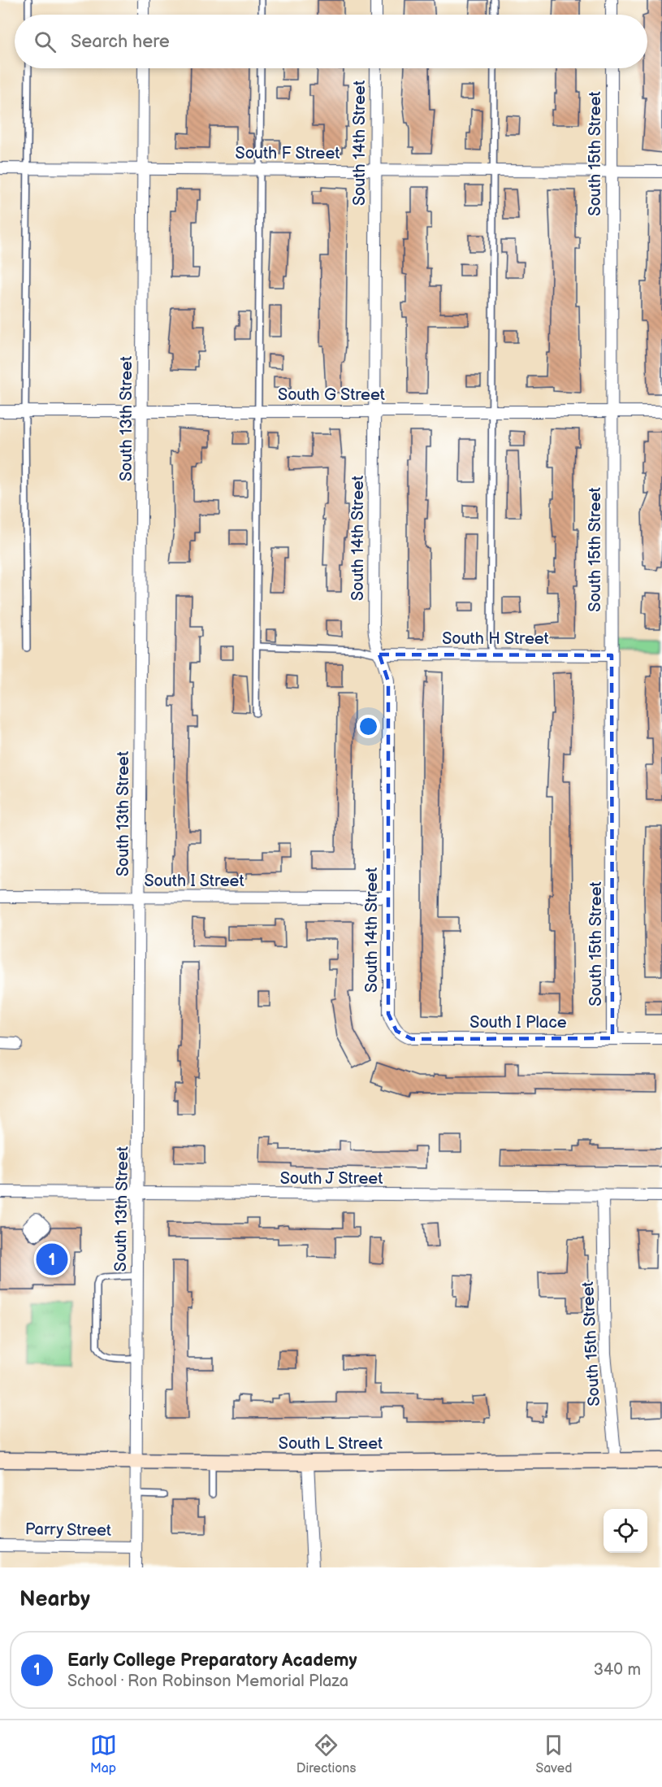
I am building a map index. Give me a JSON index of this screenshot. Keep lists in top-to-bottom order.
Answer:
{
  "streets": {
    "street": [
      "South 14th Street",
      "South F Street",
      "South 15th Street",
      "South G Street",
      "South 13th Street",
      "South H Street",
      "South I Street",
      "South I Place",
      "South J Street",
      "South L Street",
      "Parry Street"
    ]
  },
  "crossings": [
    ["South 14th Street", "South F Street"],
    ["South 14th Street", "South G Street"],
    ["South 14th Street", "South H Street"],
    ["South 14th Street", "South I Street"],
    ["South 14th Street", "South I Place"],
    ["South F Street", "South 15th Street"],
    ["South F Street", "South 13th Street"],
    ["South 15th Street", "South G Street"],
    ["South 15th Street", "South H Street"],
    ["South 15th Street", "South I Place"],
    ["South 15th Street", "South J Street"],
    ["South 15th Street", "South L Street"],
    ["South G Street", "South 13th Street"],
    ["South 13th Street", "South I Street"],
    ["South 13th Street", "South J Street"],
    ["South 13th Street", "South L Street"],
    ["South 13th Street", "Parry Street"]
  ],
  "page": {
    "search": "Search here",
    "pins": "1",
    "heading": "Nearby",
    "list": [
      {
        "mark": "1",
        "name": "Early College Preparatory Academy",
        "note": "School · Ron Robinson Memorial Plaza",
        "value": "340 m"
      }
    ],
    "nav": ["Map", "Directions", "Saved"]
  }
}
